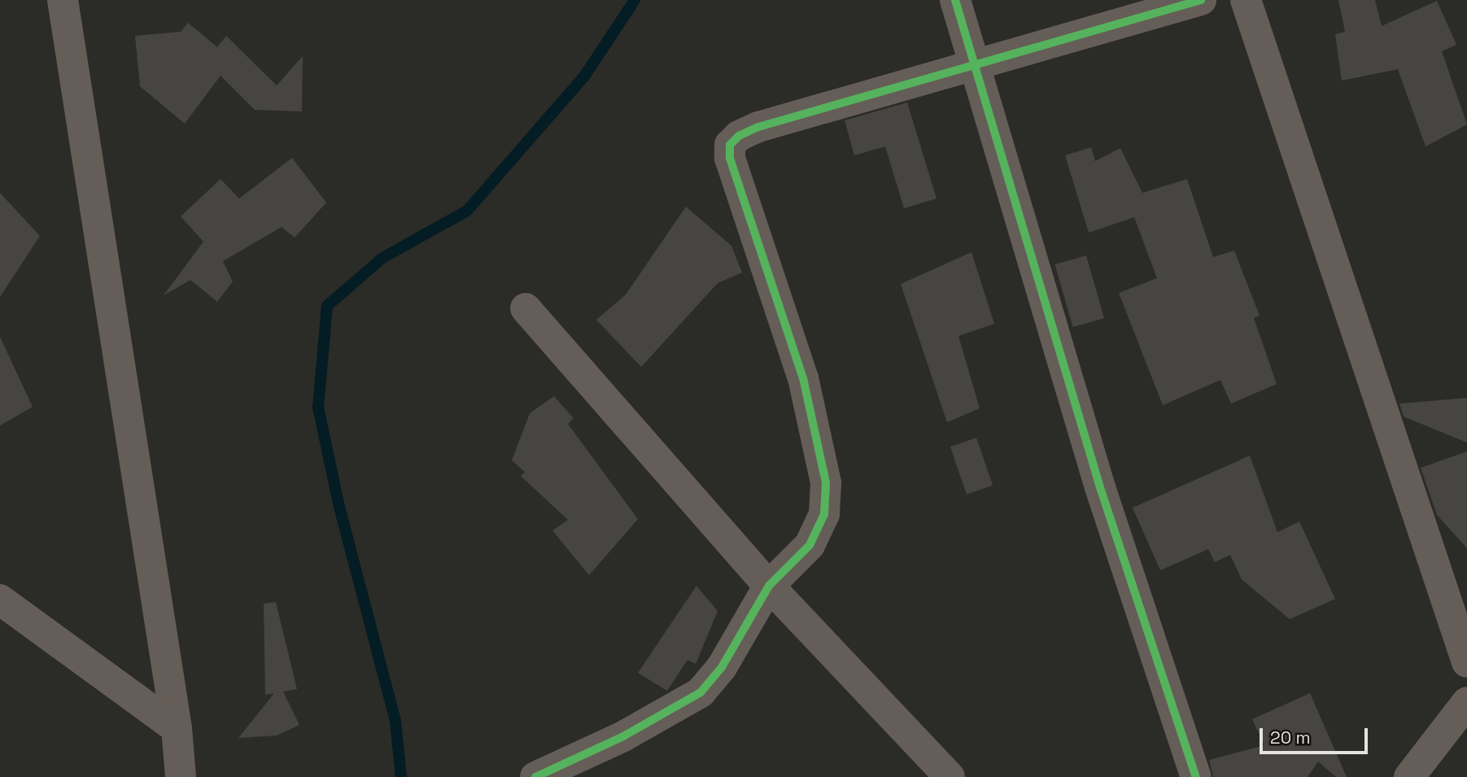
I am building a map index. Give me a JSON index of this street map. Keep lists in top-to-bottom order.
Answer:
{
  "scale_bar": "20 m"
}
